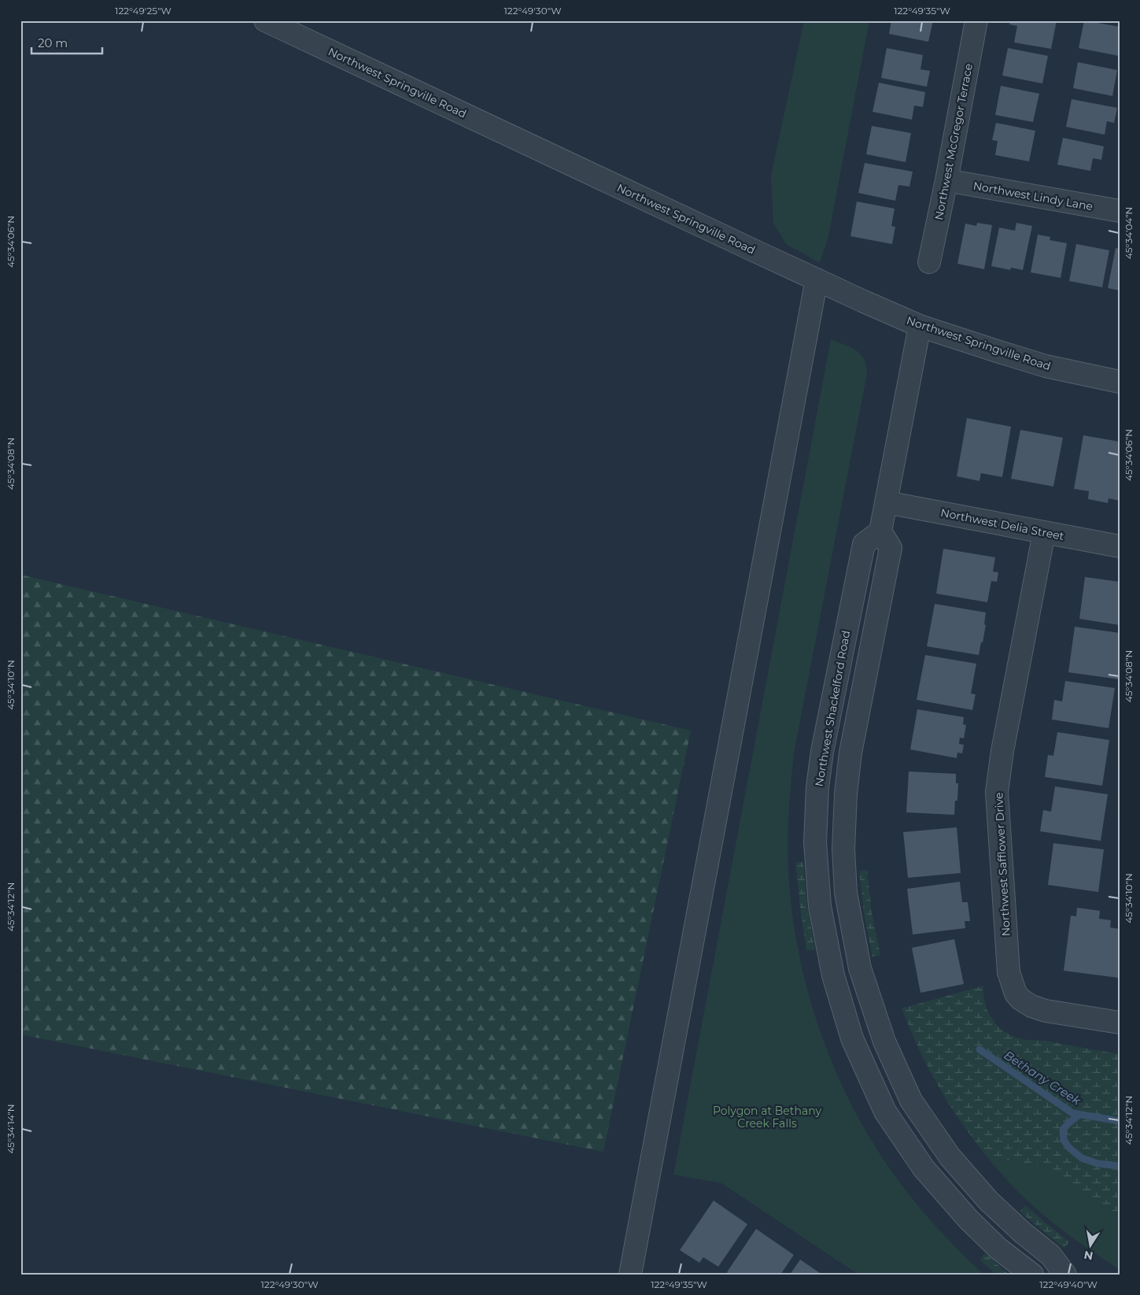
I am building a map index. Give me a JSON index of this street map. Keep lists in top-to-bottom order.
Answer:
{
  "streets": {
    "street": [
      "Northwest Springville Road",
      "Northwest McGregor Terrace",
      "Northwest Lindy Lane",
      "Northwest Delia Street",
      "Northwest Shackelford Road",
      "Northwest Safflower Drive"
    ]
  },
  "crossings": [
    ["Northwest McGregor Terrace", "Northwest Lindy Lane"],
    ["Northwest Delia Street", "Northwest Safflower Drive"]
  ],
  "water": ["Bethany Creek"],
  "parks": ["Polygon at Bethany Creek Falls"],
  "scale_bar": "20 m",
  "north": "bottom",
  "coordinates": [
    "122°49'25\"W",
    "122°49'30\"W",
    "122°49'35\"W",
    "45°34'04\"N",
    "45°34'06\"N",
    "45°34'08\"N",
    "45°34'10\"N",
    "45°34'12\"N",
    "45°34'14\"N",
    "122°49'40\"W"
  ]
}
